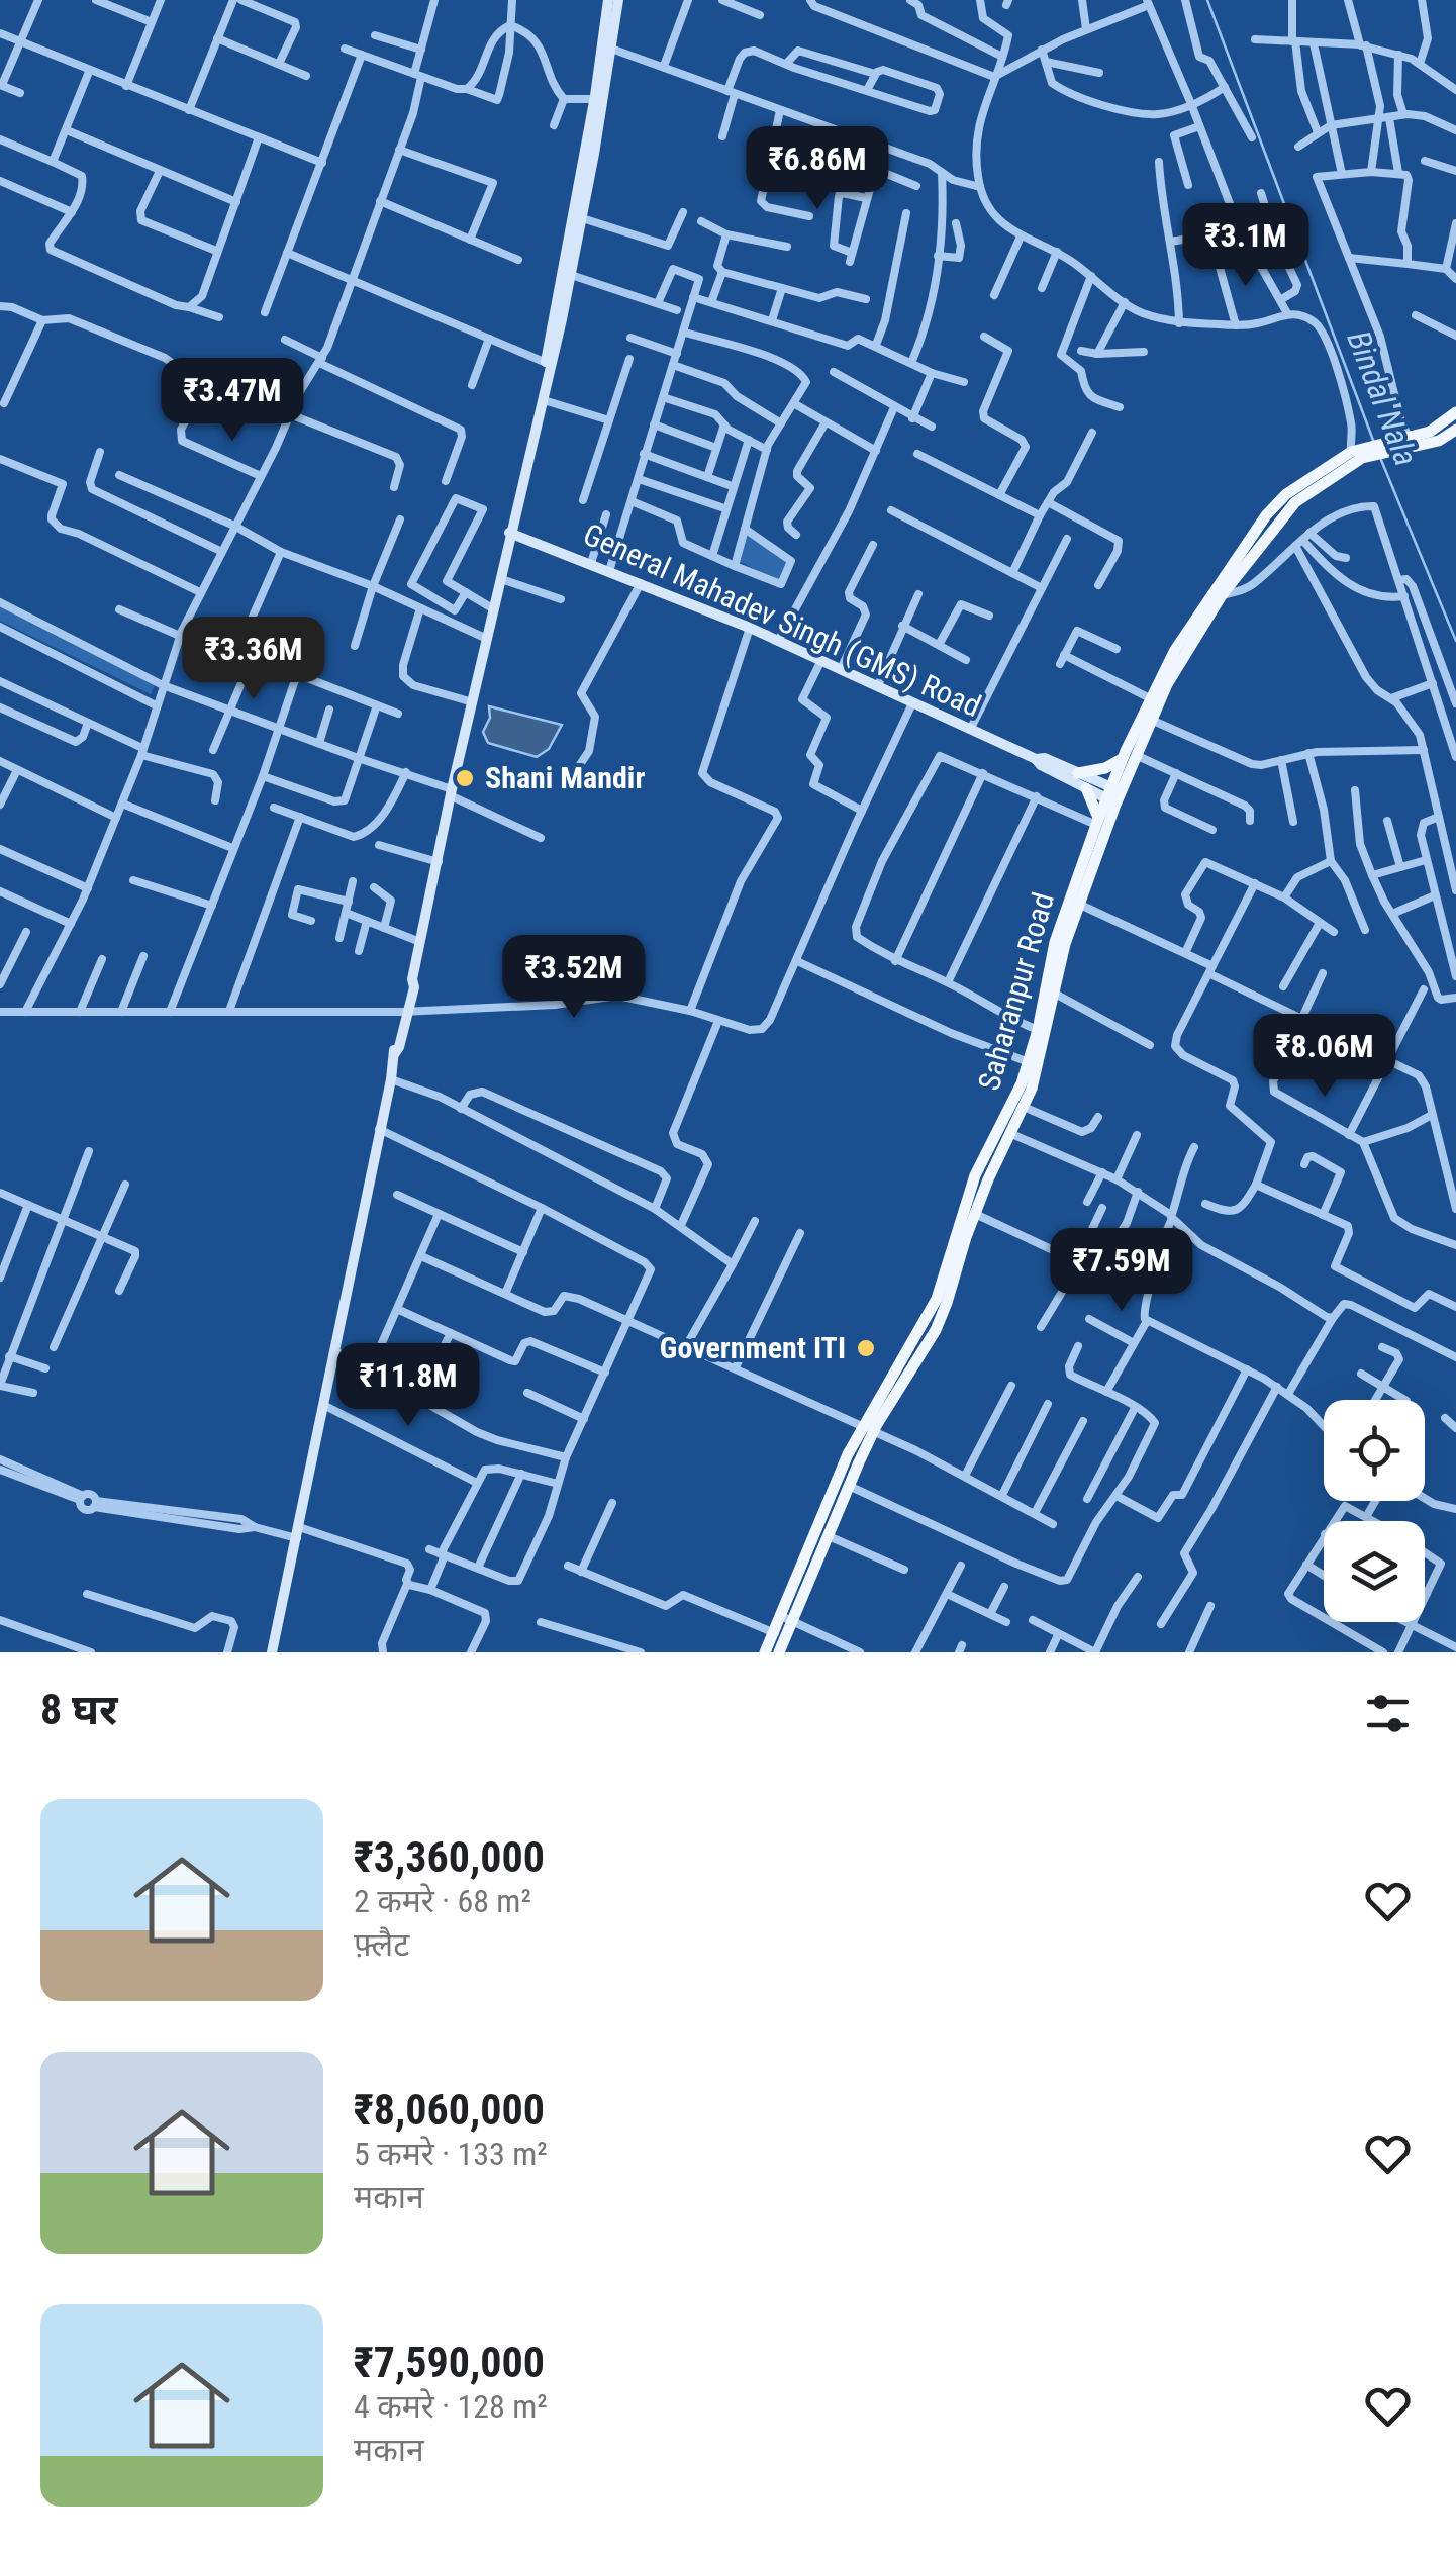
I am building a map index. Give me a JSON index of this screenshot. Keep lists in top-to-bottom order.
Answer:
{
  "streets": {
    "main road": ["Saharanpur Road"],
    "street": ["General Mahadev Singh (GMS) Road"]
  },
  "crossings": [
    ["General Mahadev Singh (GMS) Road", "Saharanpur Road"]
  ],
  "water": ["Bindal Nala"],
  "places": ["Shani Mandir", "Government ITI"],
  "page": {
    "price": [
      "₹6.86M",
      "₹3.1M",
      "₹3.47M",
      "₹3.36M",
      "₹3.52M",
      "₹8.06M",
      "₹7.59M",
      "₹11.8M"
    ],
    "heading": "8 घर",
    "list": [
      {
        "name": "₹3,360,000",
        "note": "2 कमरे · 68 m² · फ़्लैट"
      },
      {
        "name": "₹8,060,000",
        "note": "5 कमरे · 133 m² · मकान"
      },
      {
        "name": "₹7,590,000",
        "note": "4 कमरे · 128 m² · मकान"
      }
    ]
  }
}
